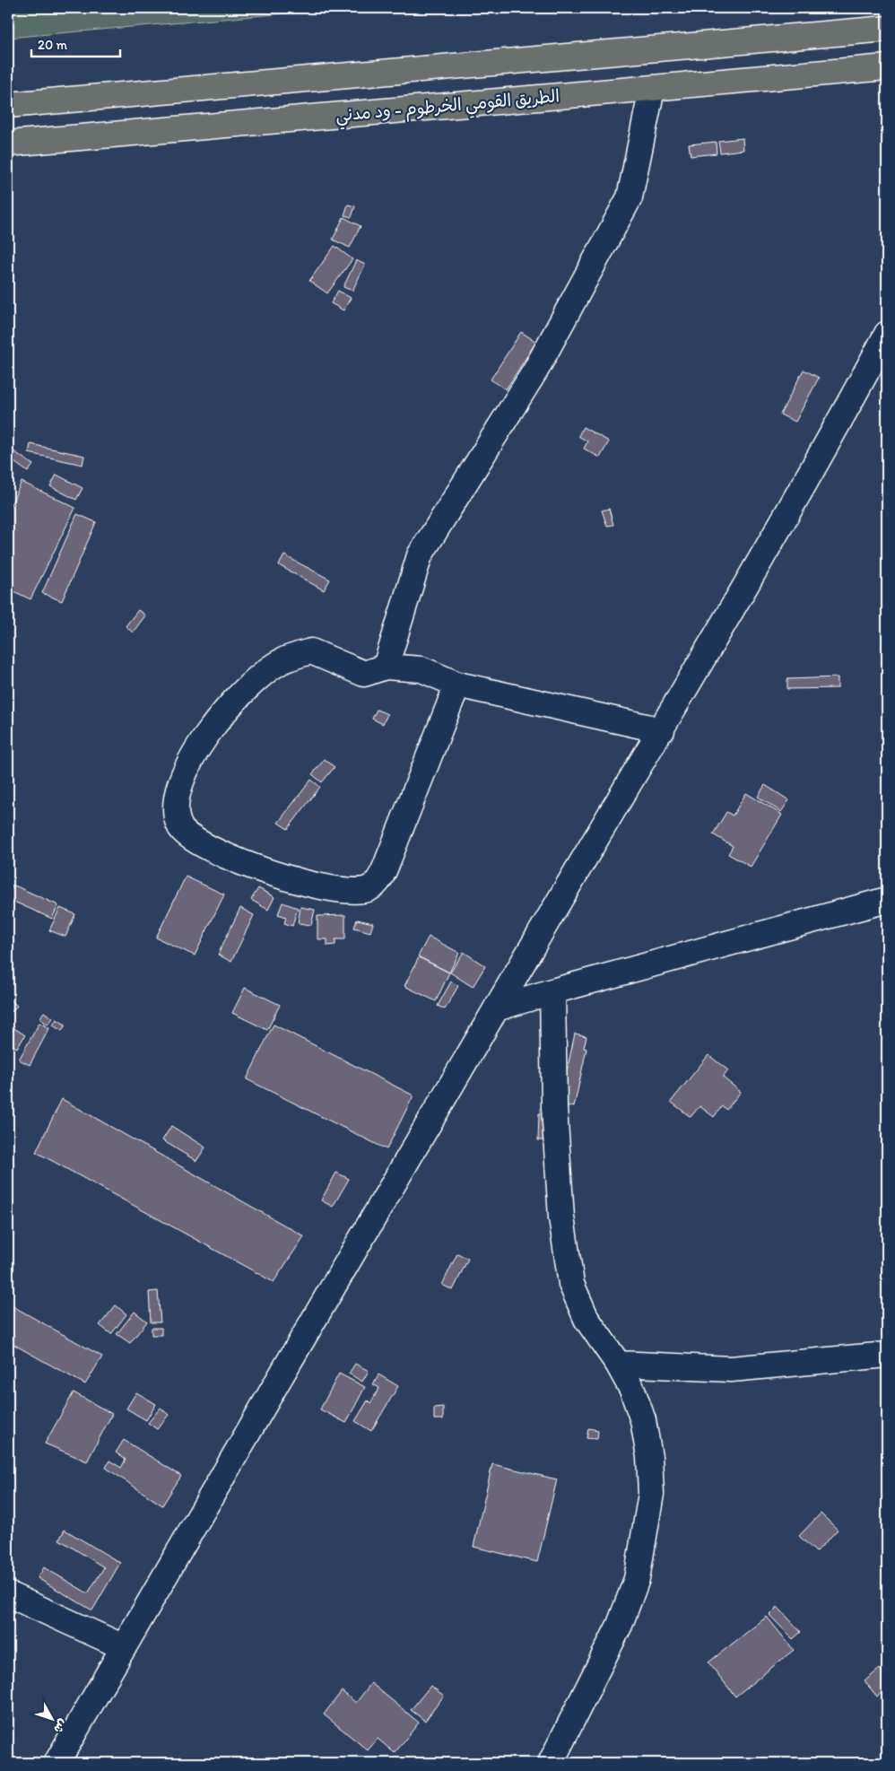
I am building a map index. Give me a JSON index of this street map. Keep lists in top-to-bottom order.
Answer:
{
  "streets": {
    "highway": ["الطريق القومي الخرطوم - ود مدني"]
  },
  "scale_bar": "20 m",
  "north": "bottom right"
}
